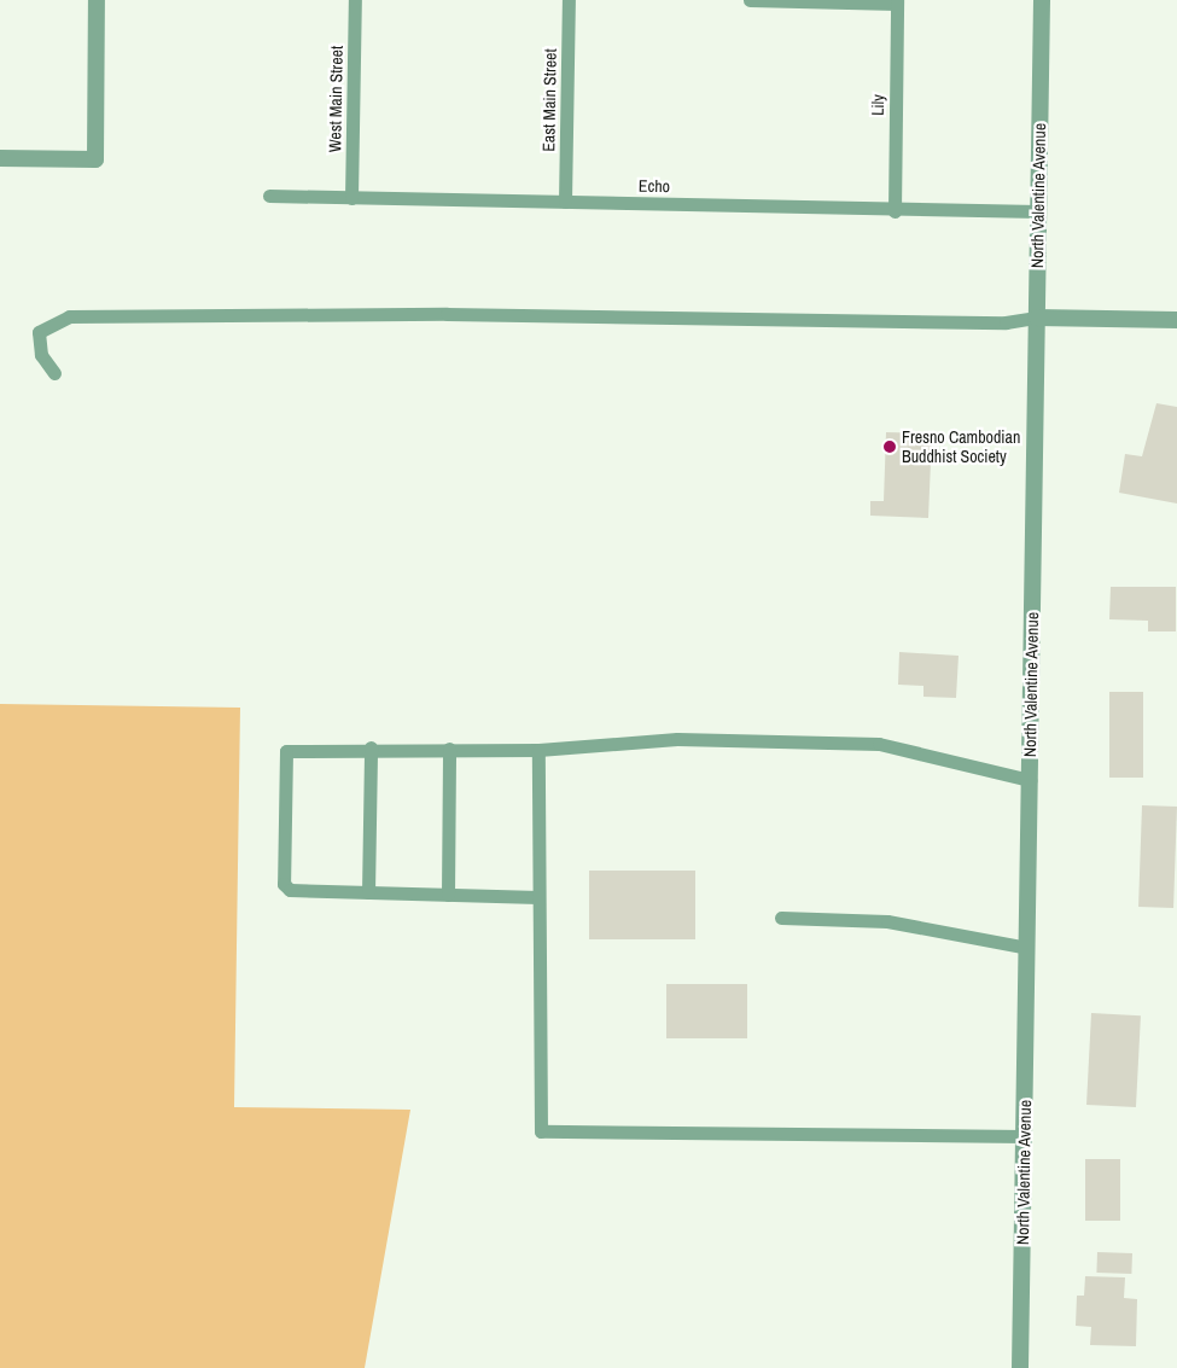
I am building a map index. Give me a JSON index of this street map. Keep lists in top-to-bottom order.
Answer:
{
  "streets": {
    "street": ["North Valentine Avenue"],
    "lane": [
      "West Main Street",
      "East Main Street",
      "Lily",
      "Echo"
    ]
  },
  "crossings": [
    ["West Main Street", "Echo"],
    ["East Main Street", "Echo"],
    ["Lily", "Echo"],
    ["Echo", "North Valentine Avenue"]
  ],
  "places": ["Fresno Cambodian Buddhist Society"]
}
